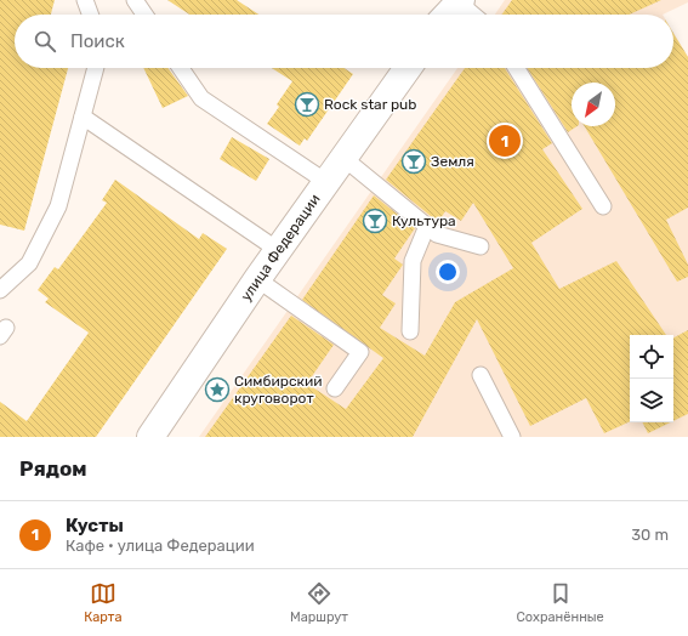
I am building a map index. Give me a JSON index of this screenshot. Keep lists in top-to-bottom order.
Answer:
{
  "streets": {
    "street": ["улица Федерации"]
  },
  "places": {
    "bar": ["Rock star pub", "Земля", "Культура"],
    "place": ["Симбирский круговорот"]
  },
  "north": "bottom left",
  "page": {
    "search": "Поиск",
    "pins": "1",
    "heading": "Рядом",
    "list": [
      {
        "mark": "1",
        "name": "Кусты",
        "note": "Кафе · улица Федерации",
        "value": "30 m"
      }
    ],
    "nav": ["Карта", "Маршрут", "Сохранённые"]
  }
}
